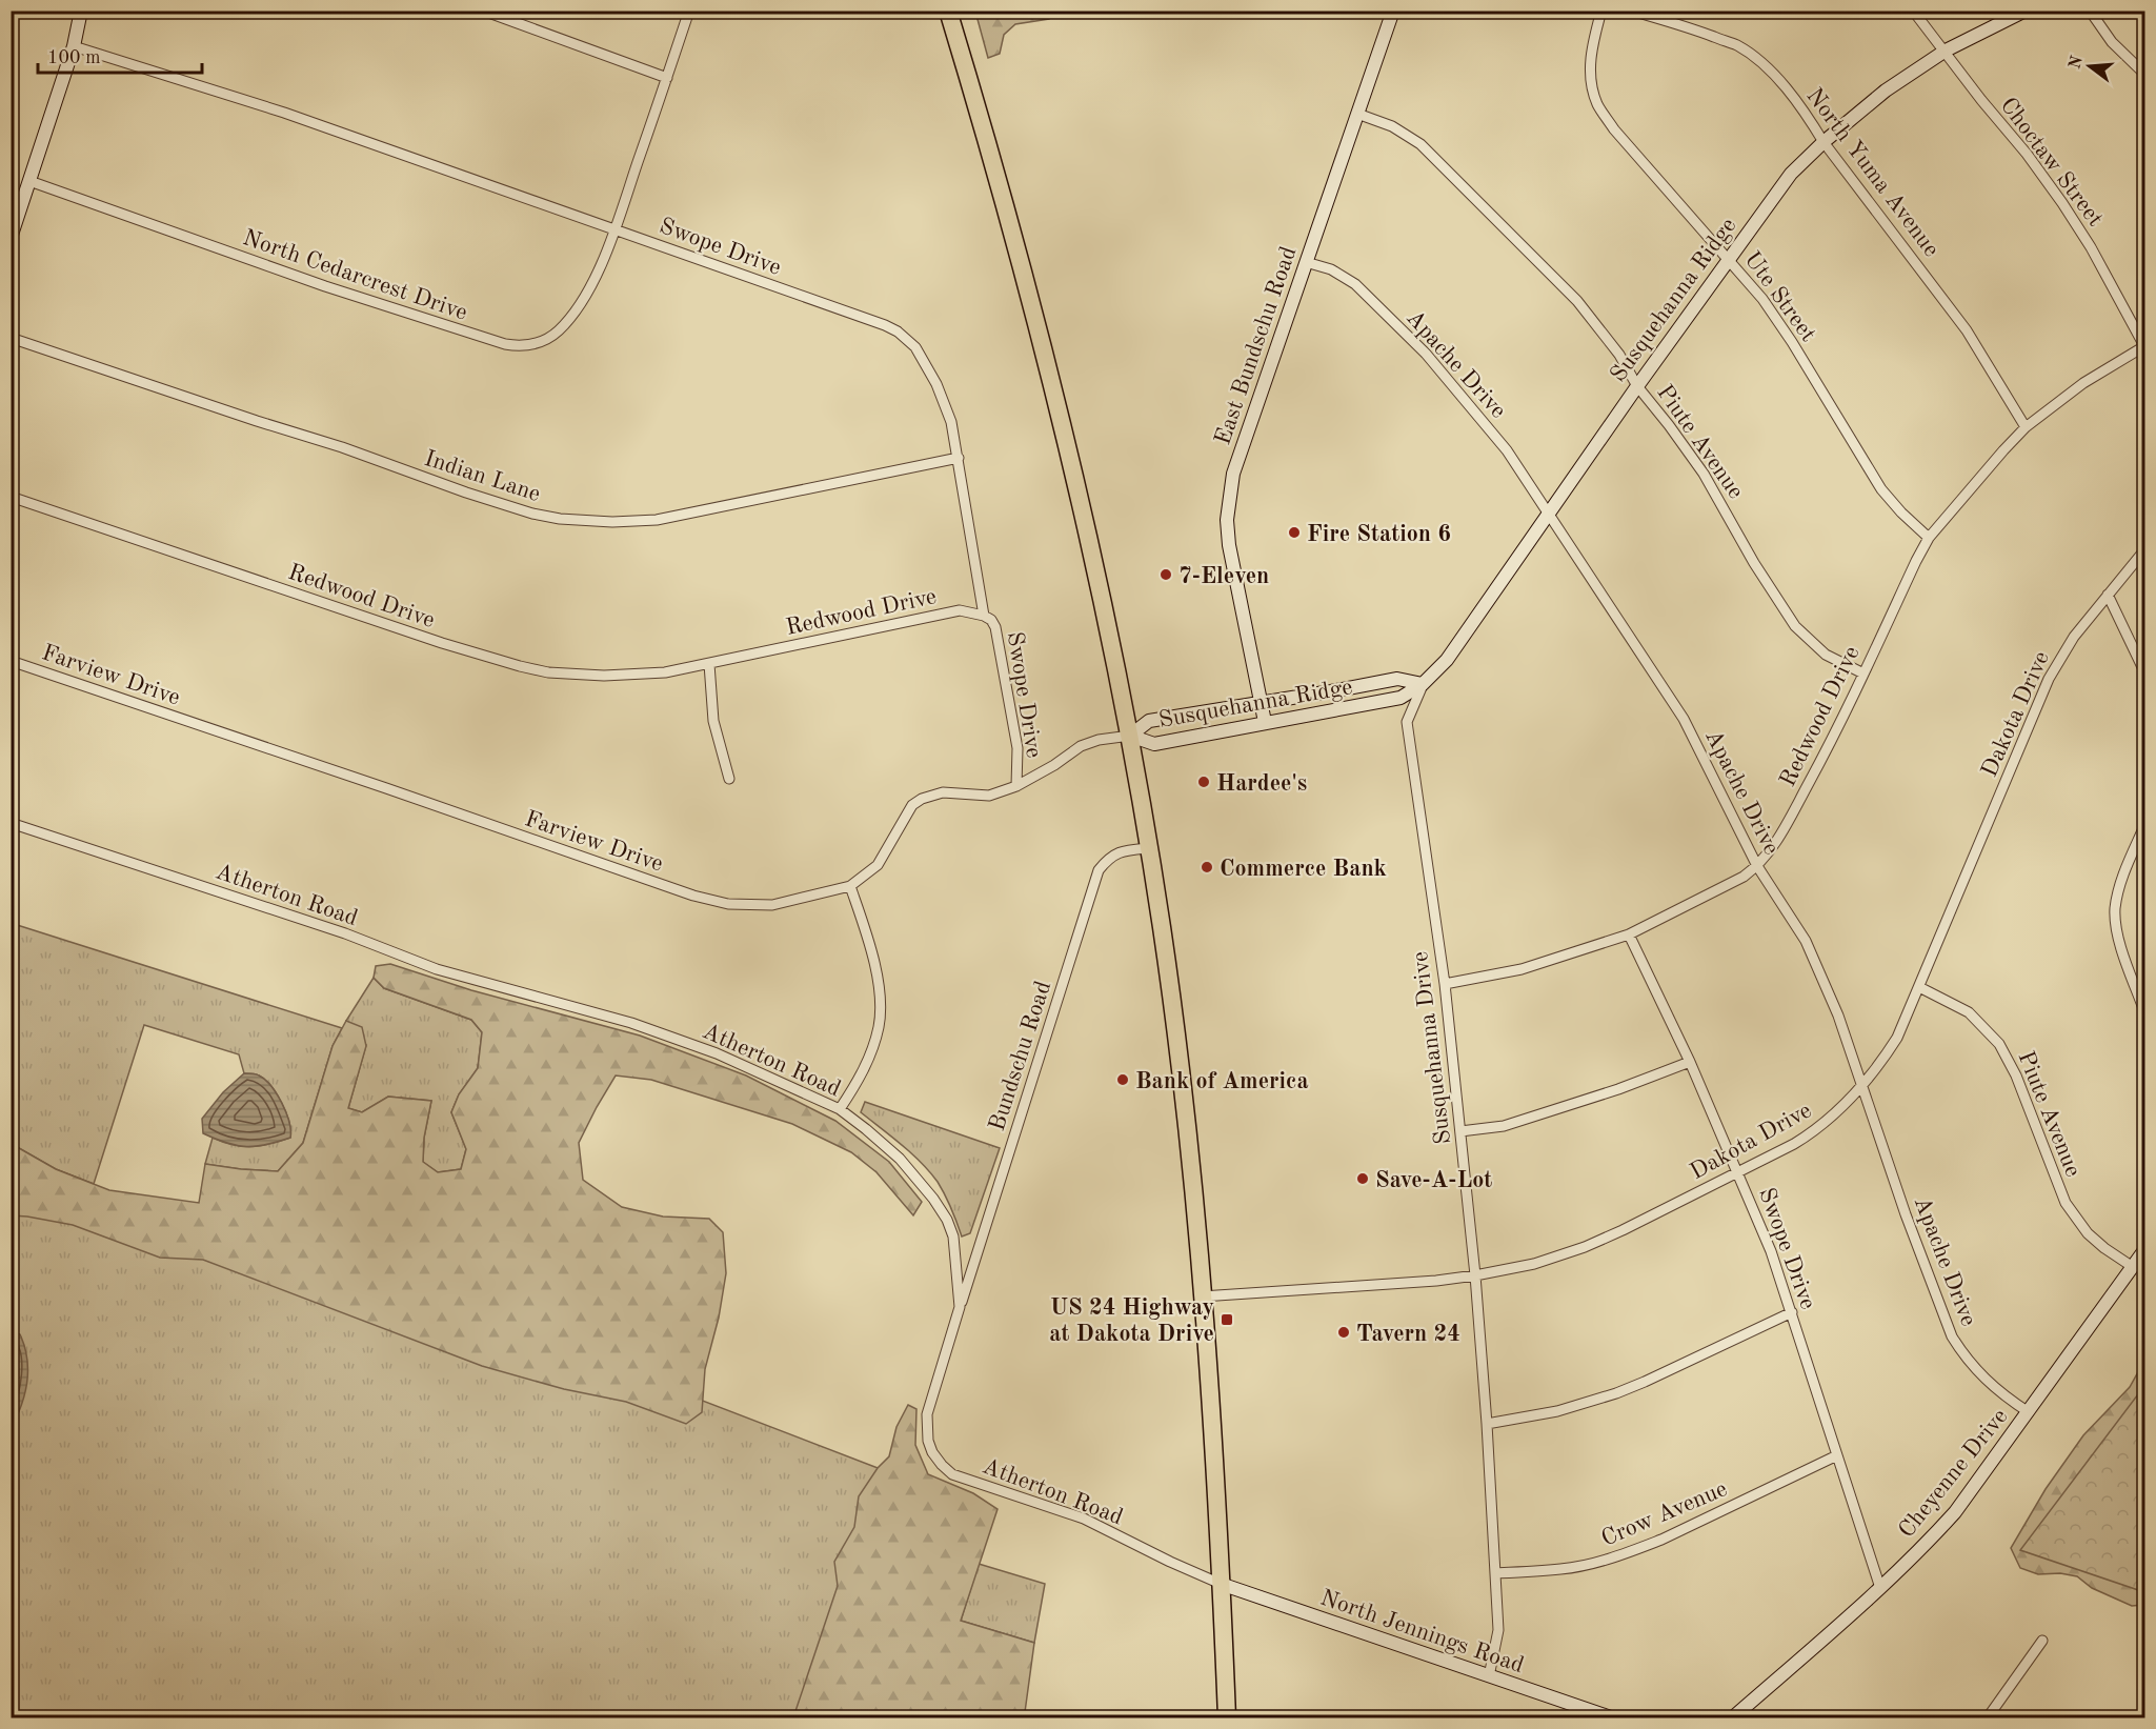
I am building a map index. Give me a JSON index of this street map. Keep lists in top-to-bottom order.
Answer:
{
  "streets": {
    "street": [
      "Choctaw Street",
      "North Yuma Avenue",
      "Swope Drive",
      "North Cedarcrest Drive",
      "Ute Street",
      "Susquehanna Ridge",
      "East Bundschu Road",
      "Apache Drive",
      "Piute Avenue",
      "Indian Lane",
      "Redwood Drive",
      "Farview Drive",
      "Dakota Drive",
      "Atherton Road",
      "Susquehanna Drive",
      "Bundschu Road",
      "Cheyenne Drive",
      "Crow Avenue",
      "North Jennings Road"
    ]
  },
  "crossings": [
    ["Choctaw Street", "Susquehanna Ridge"],
    ["Choctaw Street", "Redwood Drive"],
    ["North Yuma Avenue", "Susquehanna Ridge"],
    ["North Yuma Avenue", "Redwood Drive"],
    ["Swope Drive", "North Cedarcrest Drive"],
    ["Swope Drive", "Indian Lane"],
    ["Swope Drive", "Redwood Drive"],
    ["Swope Drive", "Farview Drive"],
    ["Swope Drive", "Dakota Drive"],
    ["Swope Drive", "Cheyenne Drive"],
    ["Swope Drive", "Crow Avenue"],
    ["Ute Street", "Susquehanna Ridge"],
    ["Ute Street", "Redwood Drive"],
    ["Susquehanna Ridge", "East Bundschu Road"],
    ["Susquehanna Ridge", "Apache Drive"],
    ["Susquehanna Ridge", "Piute Avenue"],
    ["Susquehanna Ridge", "Farview Drive"],
    ["Susquehanna Ridge", "Susquehanna Drive"],
    ["East Bundschu Road", "Apache Drive"],
    ["East Bundschu Road", "Piute Avenue"],
    ["Apache Drive", "Redwood Drive"],
    ["Apache Drive", "Dakota Drive"],
    ["Apache Drive", "Cheyenne Drive"],
    ["Piute Avenue", "Redwood Drive"],
    ["Piute Avenue", "Dakota Drive"],
    ["Piute Avenue", "Cheyenne Drive"],
    ["Redwood Drive", "Susquehanna Drive"],
    ["Dakota Drive", "Susquehanna Drive"],
    ["Atherton Road", "Bundschu Road"],
    ["Atherton Road", "North Jennings Road"],
    ["Susquehanna Drive", "Crow Avenue"],
    ["Susquehanna Drive", "North Jennings Road"]
  ],
  "places": {
    "other": [
      "Fire Station 6",
      "7-Eleven",
      "Hardee's",
      "Commerce Bank",
      "Bank of America",
      "Save-A-Lot",
      "Tavern 24"
    ],
    "transit": ["US 24 Highway at Dakota Drive"]
  },
  "scale_bar": "100 m",
  "north": "left"
}
